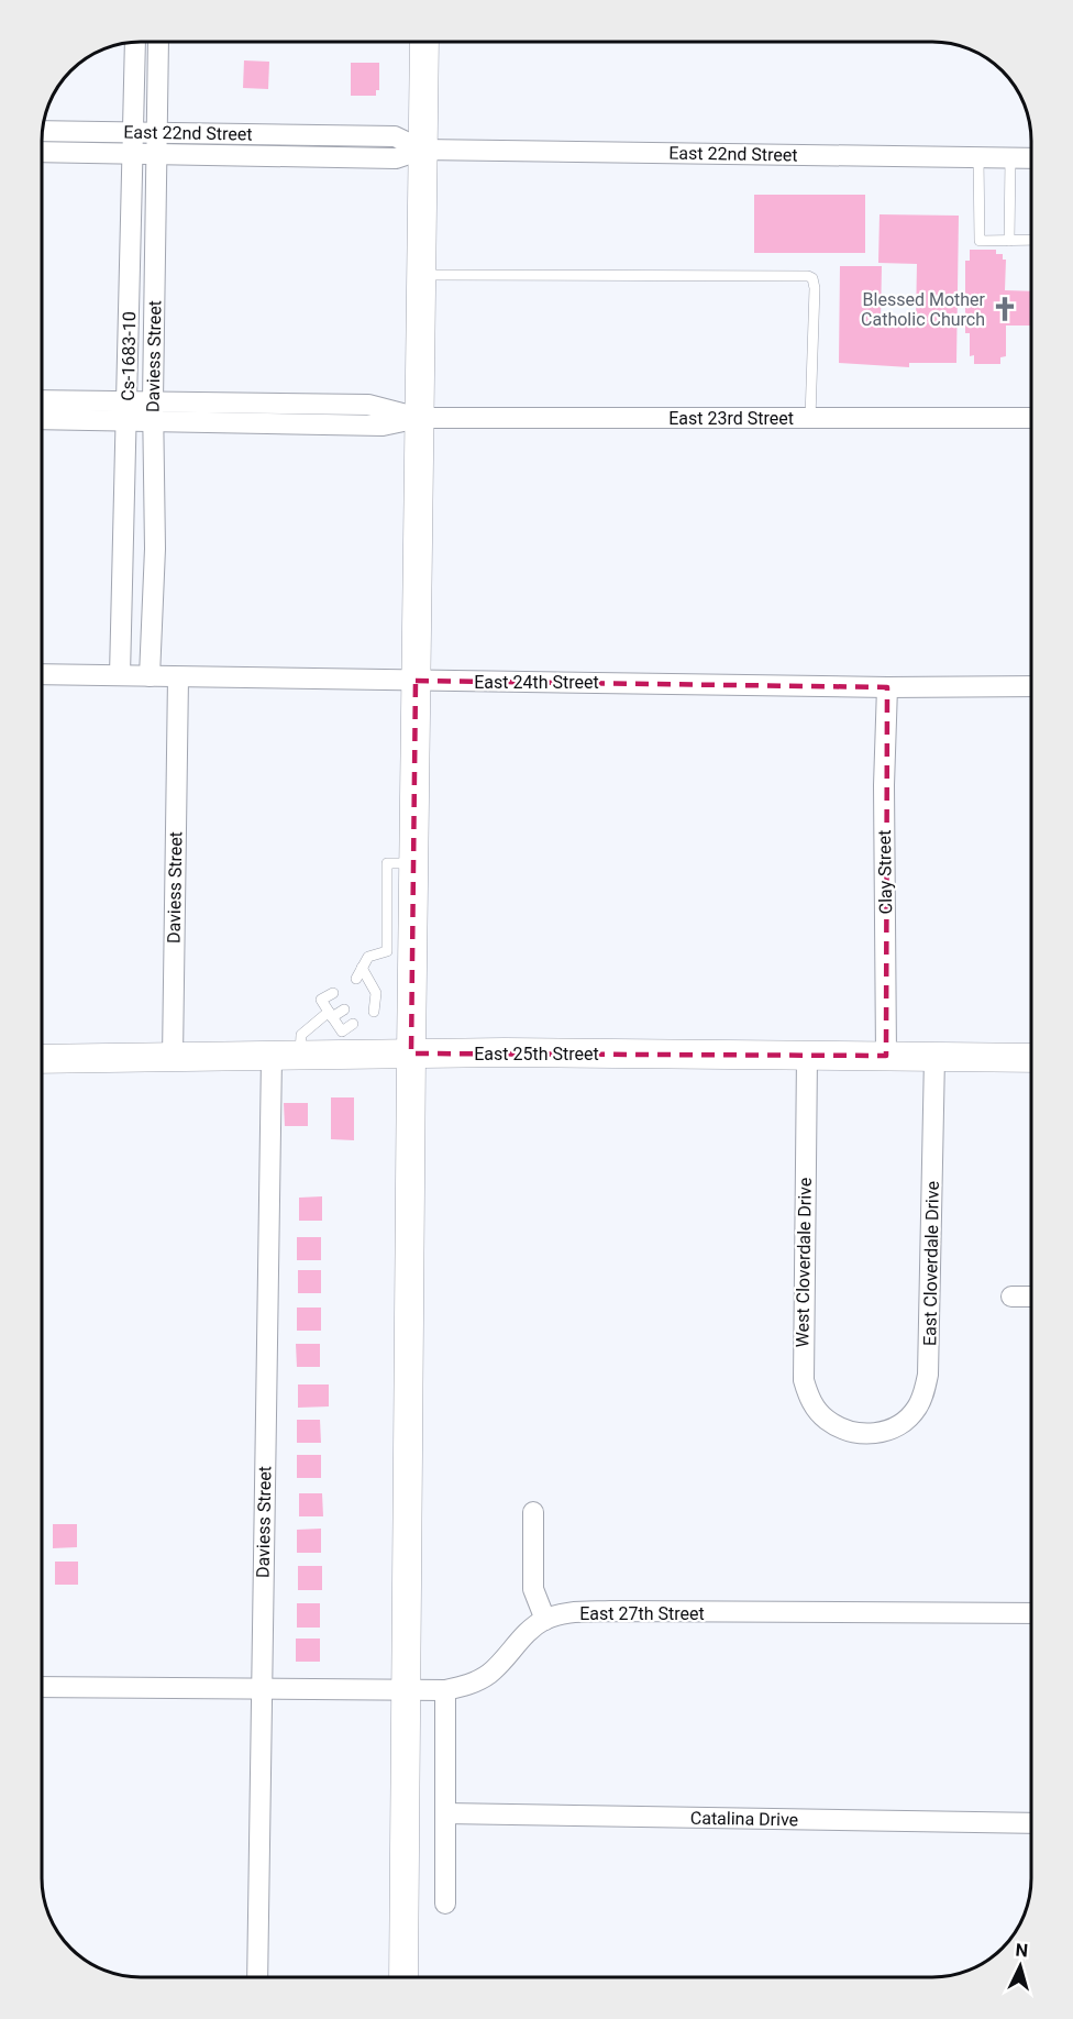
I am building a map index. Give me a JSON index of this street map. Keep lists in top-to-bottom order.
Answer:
{
  "streets": {
    "street": [
      "East 22nd Street",
      "Cs-1683-10",
      "Daviess Street",
      "East 23rd Street",
      "East 24th Street",
      "Clay Street",
      "East 25th Street",
      "West Cloverdale Drive",
      "East Cloverdale Drive",
      "East 27th Street",
      "Catalina Drive"
    ]
  },
  "crossings": [
    ["East 22nd Street", "Cs-1683-10"],
    ["East 22nd Street", "Daviess Street"],
    ["Cs-1683-10", "East 23rd Street"],
    ["Cs-1683-10", "East 24th Street"],
    ["Daviess Street", "East 23rd Street"],
    ["Daviess Street", "East 24th Street"],
    ["Daviess Street", "East 25th Street"],
    ["Daviess Street", "East 27th Street"],
    ["East 24th Street", "Clay Street"],
    ["Clay Street", "East 25th Street"],
    ["East 25th Street", "West Cloverdale Drive"],
    ["East 25th Street", "East Cloverdale Drive"],
    ["West Cloverdale Drive", "East Cloverdale Drive"]
  ],
  "places": {
    "church": ["Blessed Mother Catholic Church"]
  },
  "north": "top"
}
